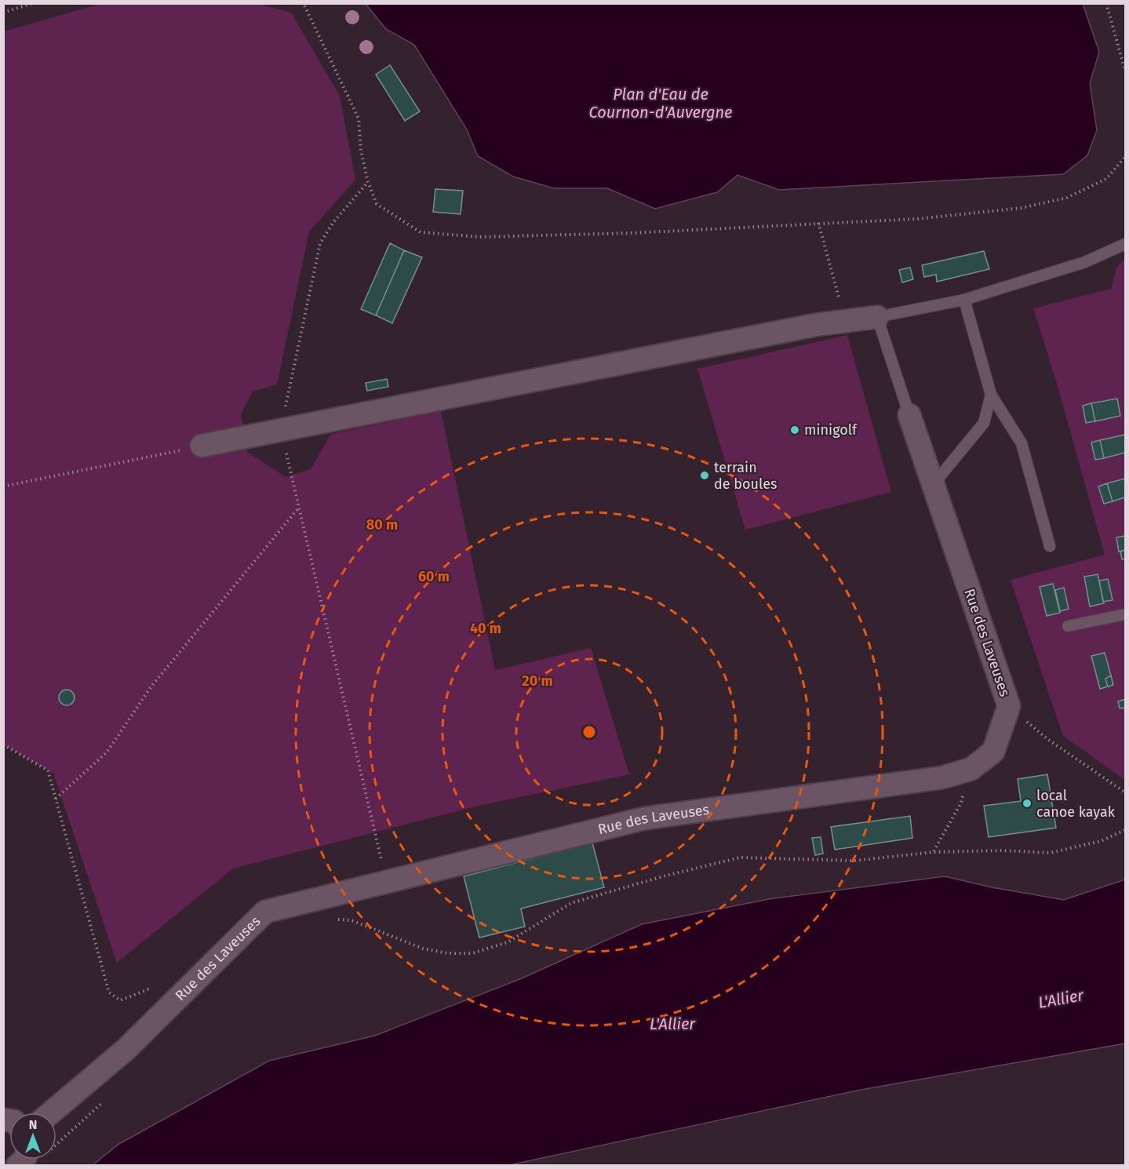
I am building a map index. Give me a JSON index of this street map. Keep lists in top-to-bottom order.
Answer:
{
  "streets": {
    "street": ["Rue des Laveuses"]
  },
  "water": ["Plan d'Eau de Cournon-d'Auvergne", "L'Allier"],
  "places": ["minigolf", "terrain de boules", "local canoe kayak"],
  "north": "top",
  "rings": [
    "80 m",
    "60 m",
    "40 m",
    "20 m"
  ]
}
